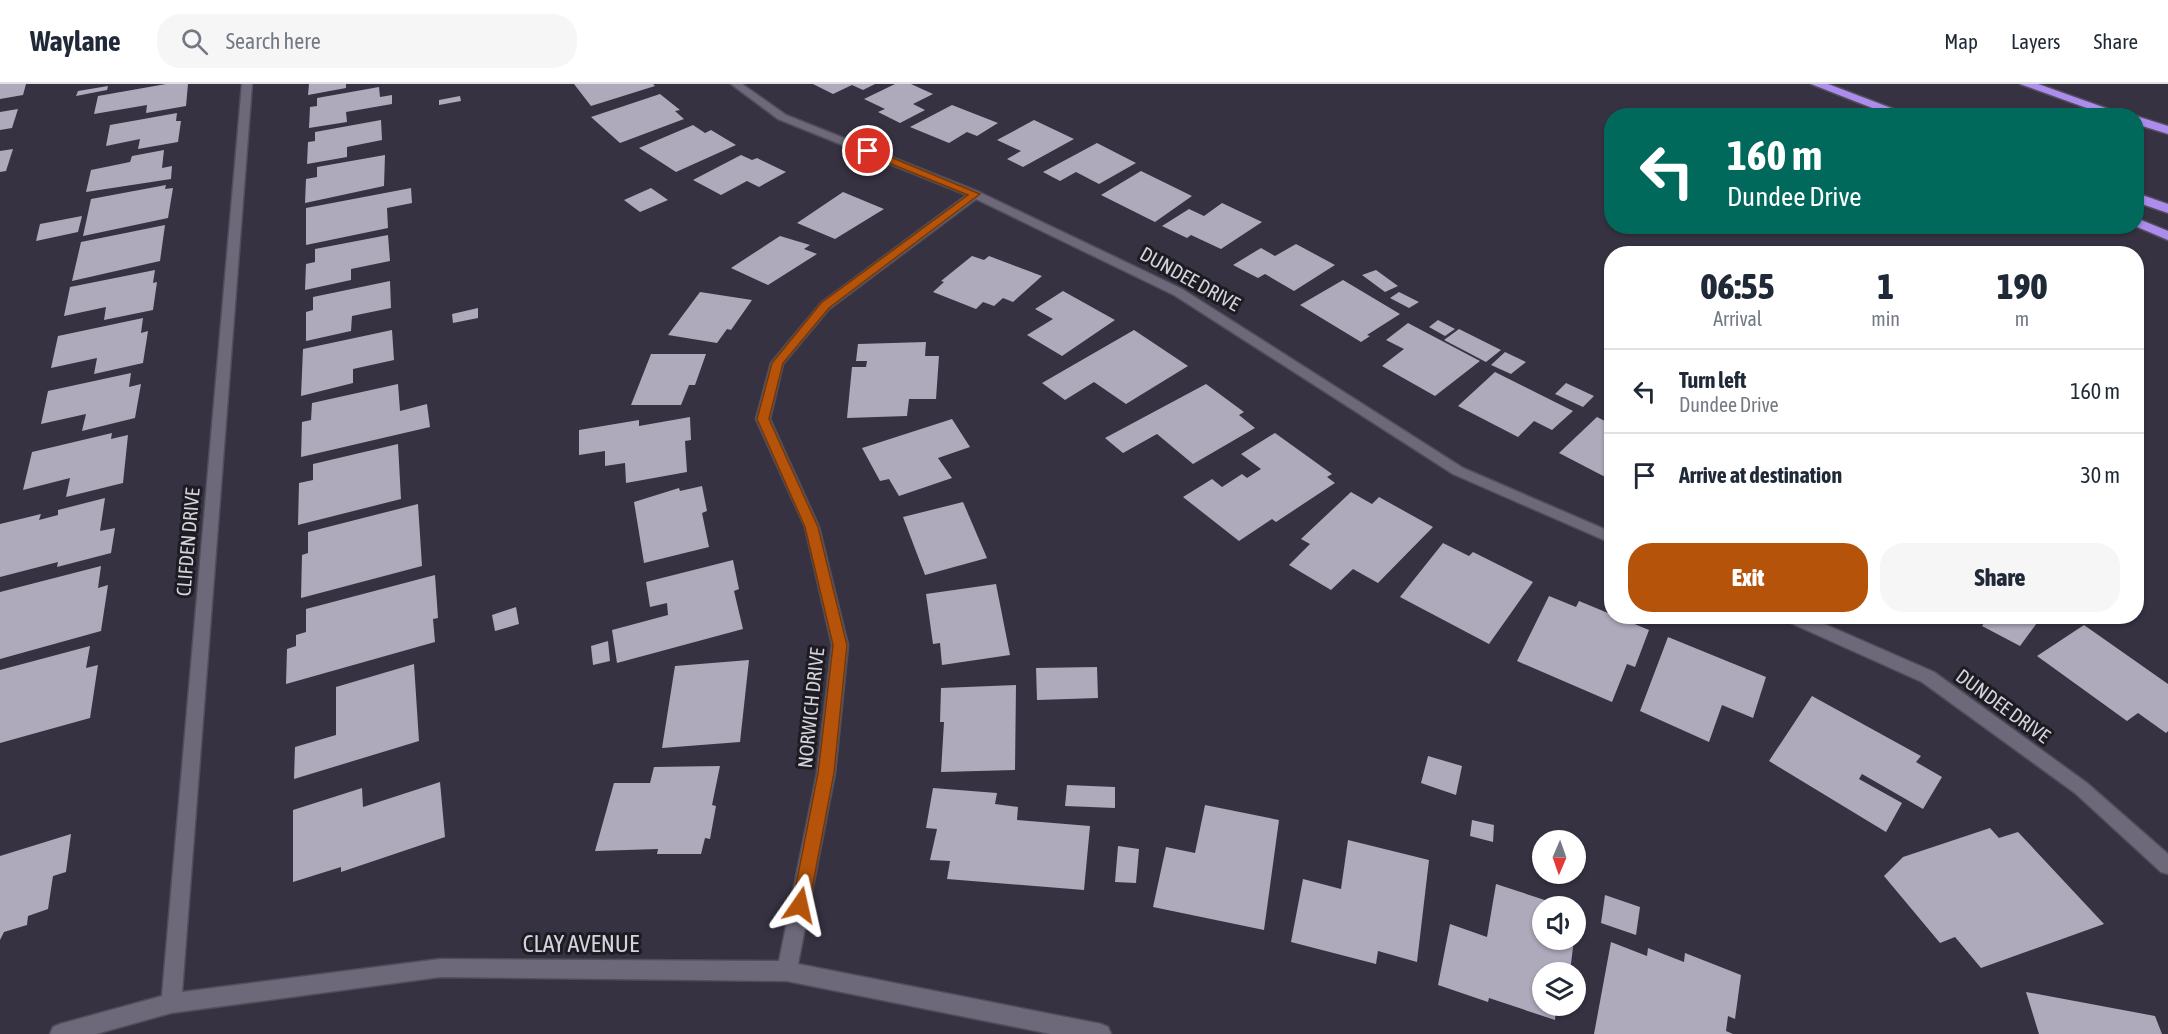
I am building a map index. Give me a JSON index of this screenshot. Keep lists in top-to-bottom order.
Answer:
{
  "streets": {
    "street": [
      "DUNDEE DRIVE",
      "CLIFDEN DRIVE",
      "NORWICH DRIVE",
      "CLAY AVENUE"
    ]
  },
  "crossings": [
    ["DUNDEE DRIVE", "NORWICH DRIVE"],
    ["CLIFDEN DRIVE", "CLAY AVENUE"],
    ["NORWICH DRIVE", "CLAY AVENUE"]
  ],
  "north": "bottom",
  "page": {
    "header": "Waylane",
    "search": "Search here",
    "nav": ["Map", "Layers", "Share"],
    "turn": ["160 m", "Dundee Drive"],
    "eta": [
      "06:55",
      "Arrival",
      "1",
      "min",
      "190",
      "m"
    ],
    "list": [
      {
        "name": "Turn left",
        "note": "Dundee Drive",
        "value": "160 m"
      },
      {
        "name": "Arrive at destination",
        "value": "30 m"
      }
    ],
    "buttons": ["Exit", "Share"]
  }
}
